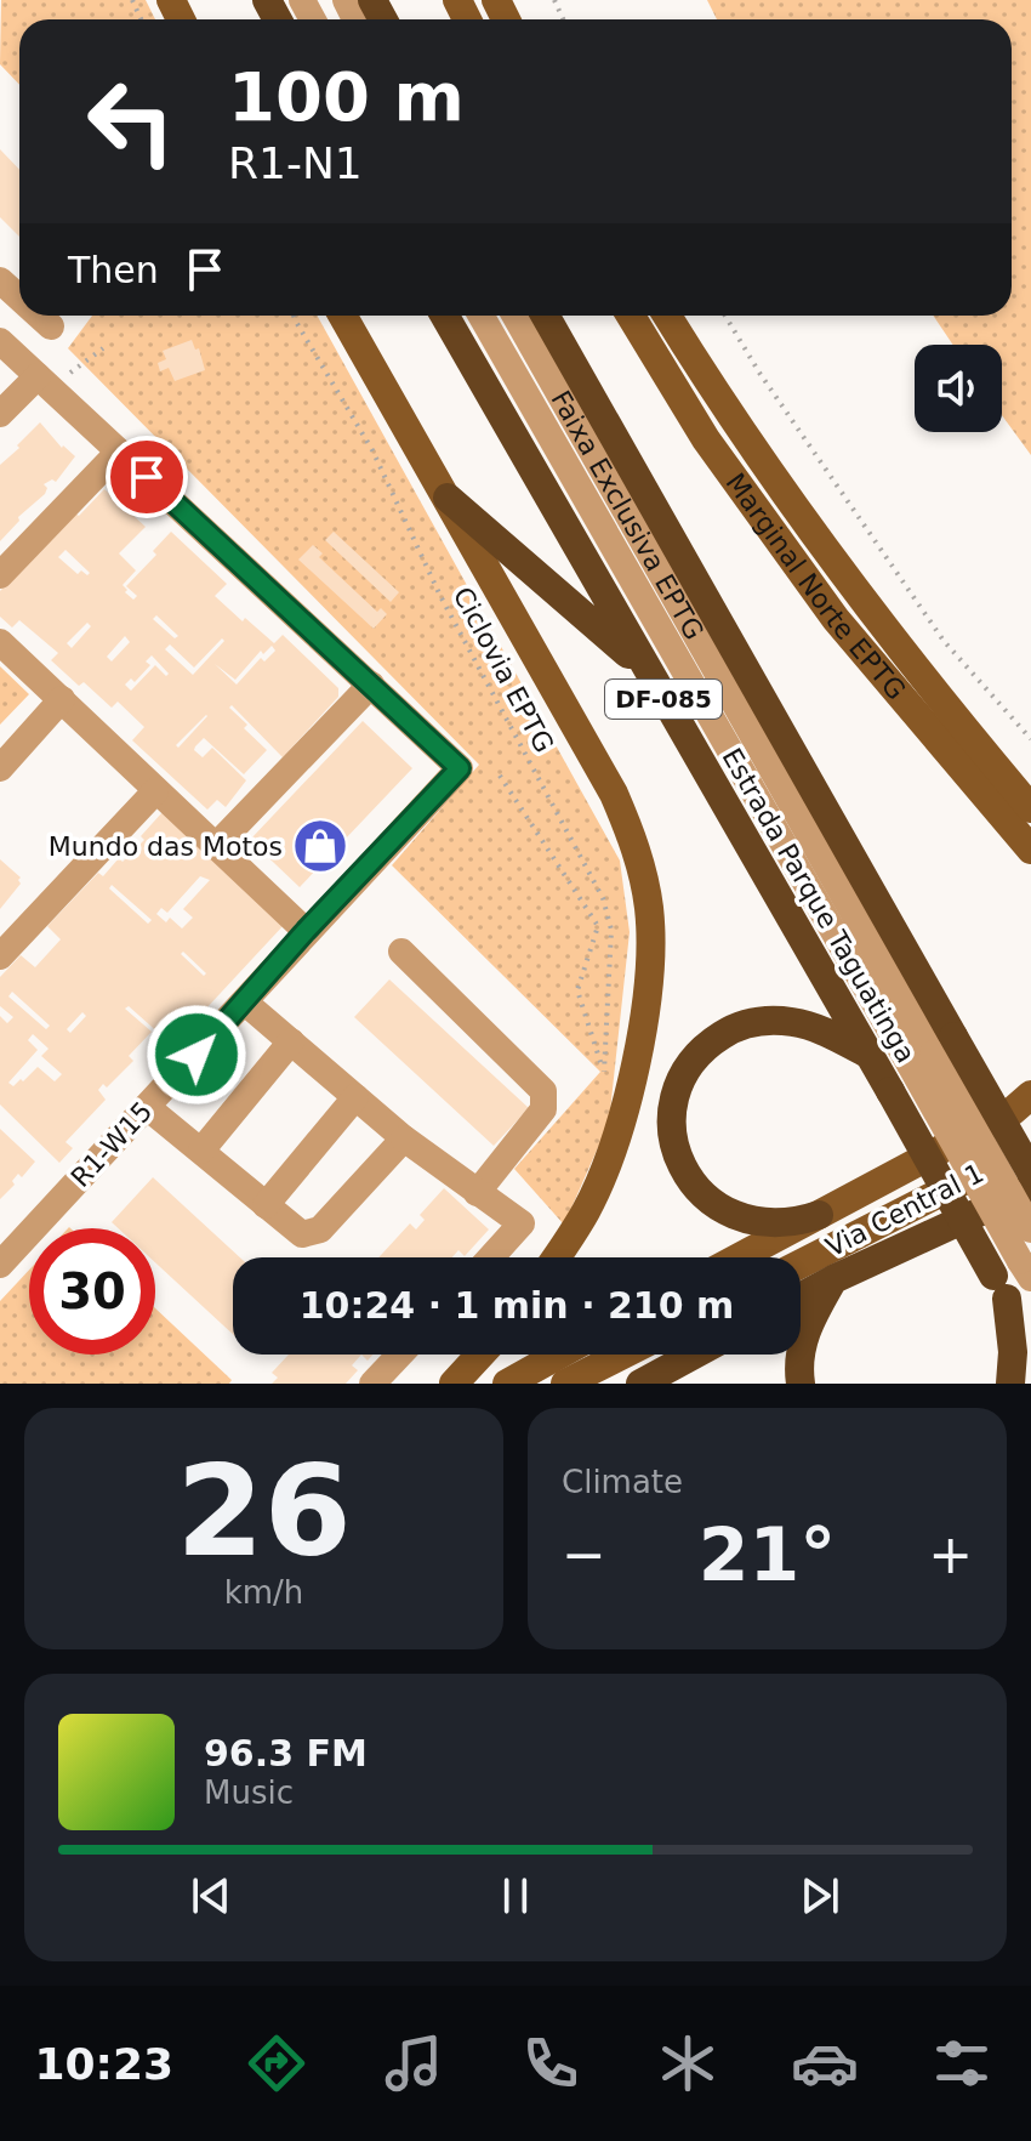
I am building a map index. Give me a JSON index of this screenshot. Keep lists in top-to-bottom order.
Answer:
{
  "streets": {
    "highway": ["DF-085", "Estrada Parque Taguatinga"],
    "main road": ["Marginal Norte EPTG", "Via Central 1"],
    "street": ["Faixa Exclusiva EPTG", "R1-W15"],
    "path": ["Ciclovia EPTG"]
  },
  "crossings": [
    ["Faixa Exclusiva EPTG", "Estrada Parque Taguatinga"]
  ],
  "places": {
    "shop": ["Mundo das Motos"]
  },
  "page": {
    "turn": ["100 m", "R1-N1"],
    "then": "Then",
    "limit": "30",
    "trip": "10:24 · 1 min · 210 m",
    "tile": [
      ["26", "km/h"],
      "Climate"
    ],
    "heat": ["−", "21°", "+"],
    "song": ["96.3 FM", "Music"],
    "tabs": "10:23"
  }
}
